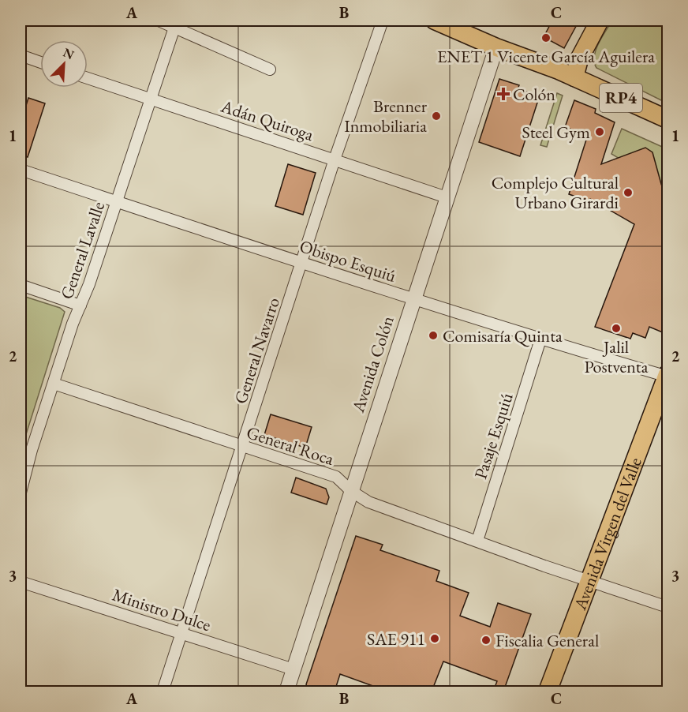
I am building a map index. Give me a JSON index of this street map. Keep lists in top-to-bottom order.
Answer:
{
  "streets": {
    "main road": ["RP4", "Avenida Virgen del Valle"],
    "street": [
      "Adán Quiroga",
      "General Lavalle",
      "Obispo Esquiú",
      "General Navarro",
      "Avenida Colón",
      "Pasaje Esquiú",
      "General Roca",
      "Ministro Dulce"
    ]
  },
  "crossings": [
    ["RP4", "Avenida Colón"],
    ["Adán Quiroga", "General Lavalle"],
    ["Adán Quiroga", "General Navarro"],
    ["Adán Quiroga", "Avenida Colón"],
    ["General Lavalle", "Obispo Esquiú"],
    ["General Lavalle", "General Roca"],
    ["Obispo Esquiú", "General Navarro"],
    ["Obispo Esquiú", "Avenida Colón"],
    ["Obispo Esquiú", "Pasaje Esquiú"],
    ["Obispo Esquiú", "Avenida Virgen del Valle"],
    ["General Navarro", "General Roca"],
    ["General Navarro", "Ministro Dulce"],
    ["Avenida Colón", "General Roca"],
    ["Avenida Colón", "Ministro Dulce"],
    ["Pasaje Esquiú", "General Roca"],
    ["General Roca", "Avenida Virgen del Valle"]
  ],
  "places": {
    "other": [
      "ENET 1 Vicente García Aguilera",
      "Brenner Inmobiliaria",
      "Steel Gym",
      "Complejo Cultural Urbano Girardi",
      "Jalil Postventa",
      "Comisaría Quinta",
      "SAE 911",
      "Fiscalia General"
    ],
    "health": ["Colón"]
  },
  "north": "top right",
  "grid": {
    "columns": ["A", "B", "C"],
    "rows": ["1", "2", "3"]
  }
}
